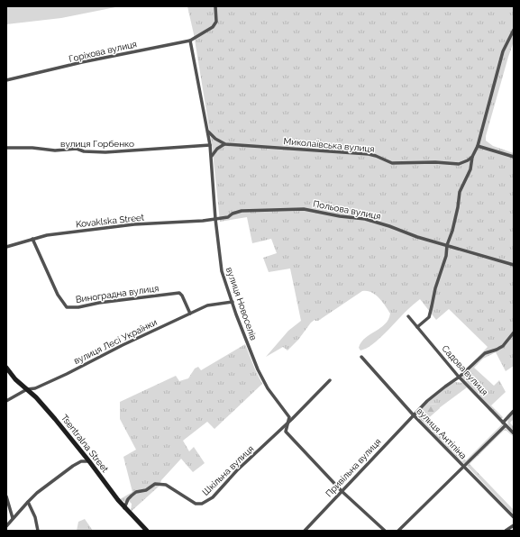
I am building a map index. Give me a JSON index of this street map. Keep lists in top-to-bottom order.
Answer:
{
  "streets": {
    "street": [
      "Горіхова вулиця",
      "вулиця Горбенко",
      "Миколаївська вулиця",
      "Польова вулиця",
      "Kovaklska Street",
      "Виноградна вулиця",
      "вулиця Новоселів",
      "вулиця Лесі Українки",
      "Садова вулиця",
      "вулиця Антіпіна",
      "Tsentralna Street",
      "Привільна вулиця",
      "Шкільна вулиця"
    ]
  },
  "crossings": [
    ["Горіхова вулиця", "вулиця Новоселів"],
    ["вулиця Горбенко", "вулиця Новоселів"],
    ["Польова вулиця", "Kovaklska Street"],
    ["Польова вулиця", "вулиця Новоселів"],
    ["Kovaklska Street", "Виноградна вулиця"],
    ["Kovaklska Street", "вулиця Новоселів"],
    ["Виноградна вулиця", "вулиця Лесі Українки"],
    ["вулиця Новоселів", "вулиця Лесі Українки"],
    ["вулиця Новоселів", "Шкільна вулиця"],
    ["вулиця Лесі Українки", "Tsentralna Street"],
    ["Садова вулиця", "Привільна вулиця"],
    ["вулиця Антіпіна", "Привільна вулиця"],
    ["Tsentralna Street", "Шкільна вулиця"]
  ]
}
